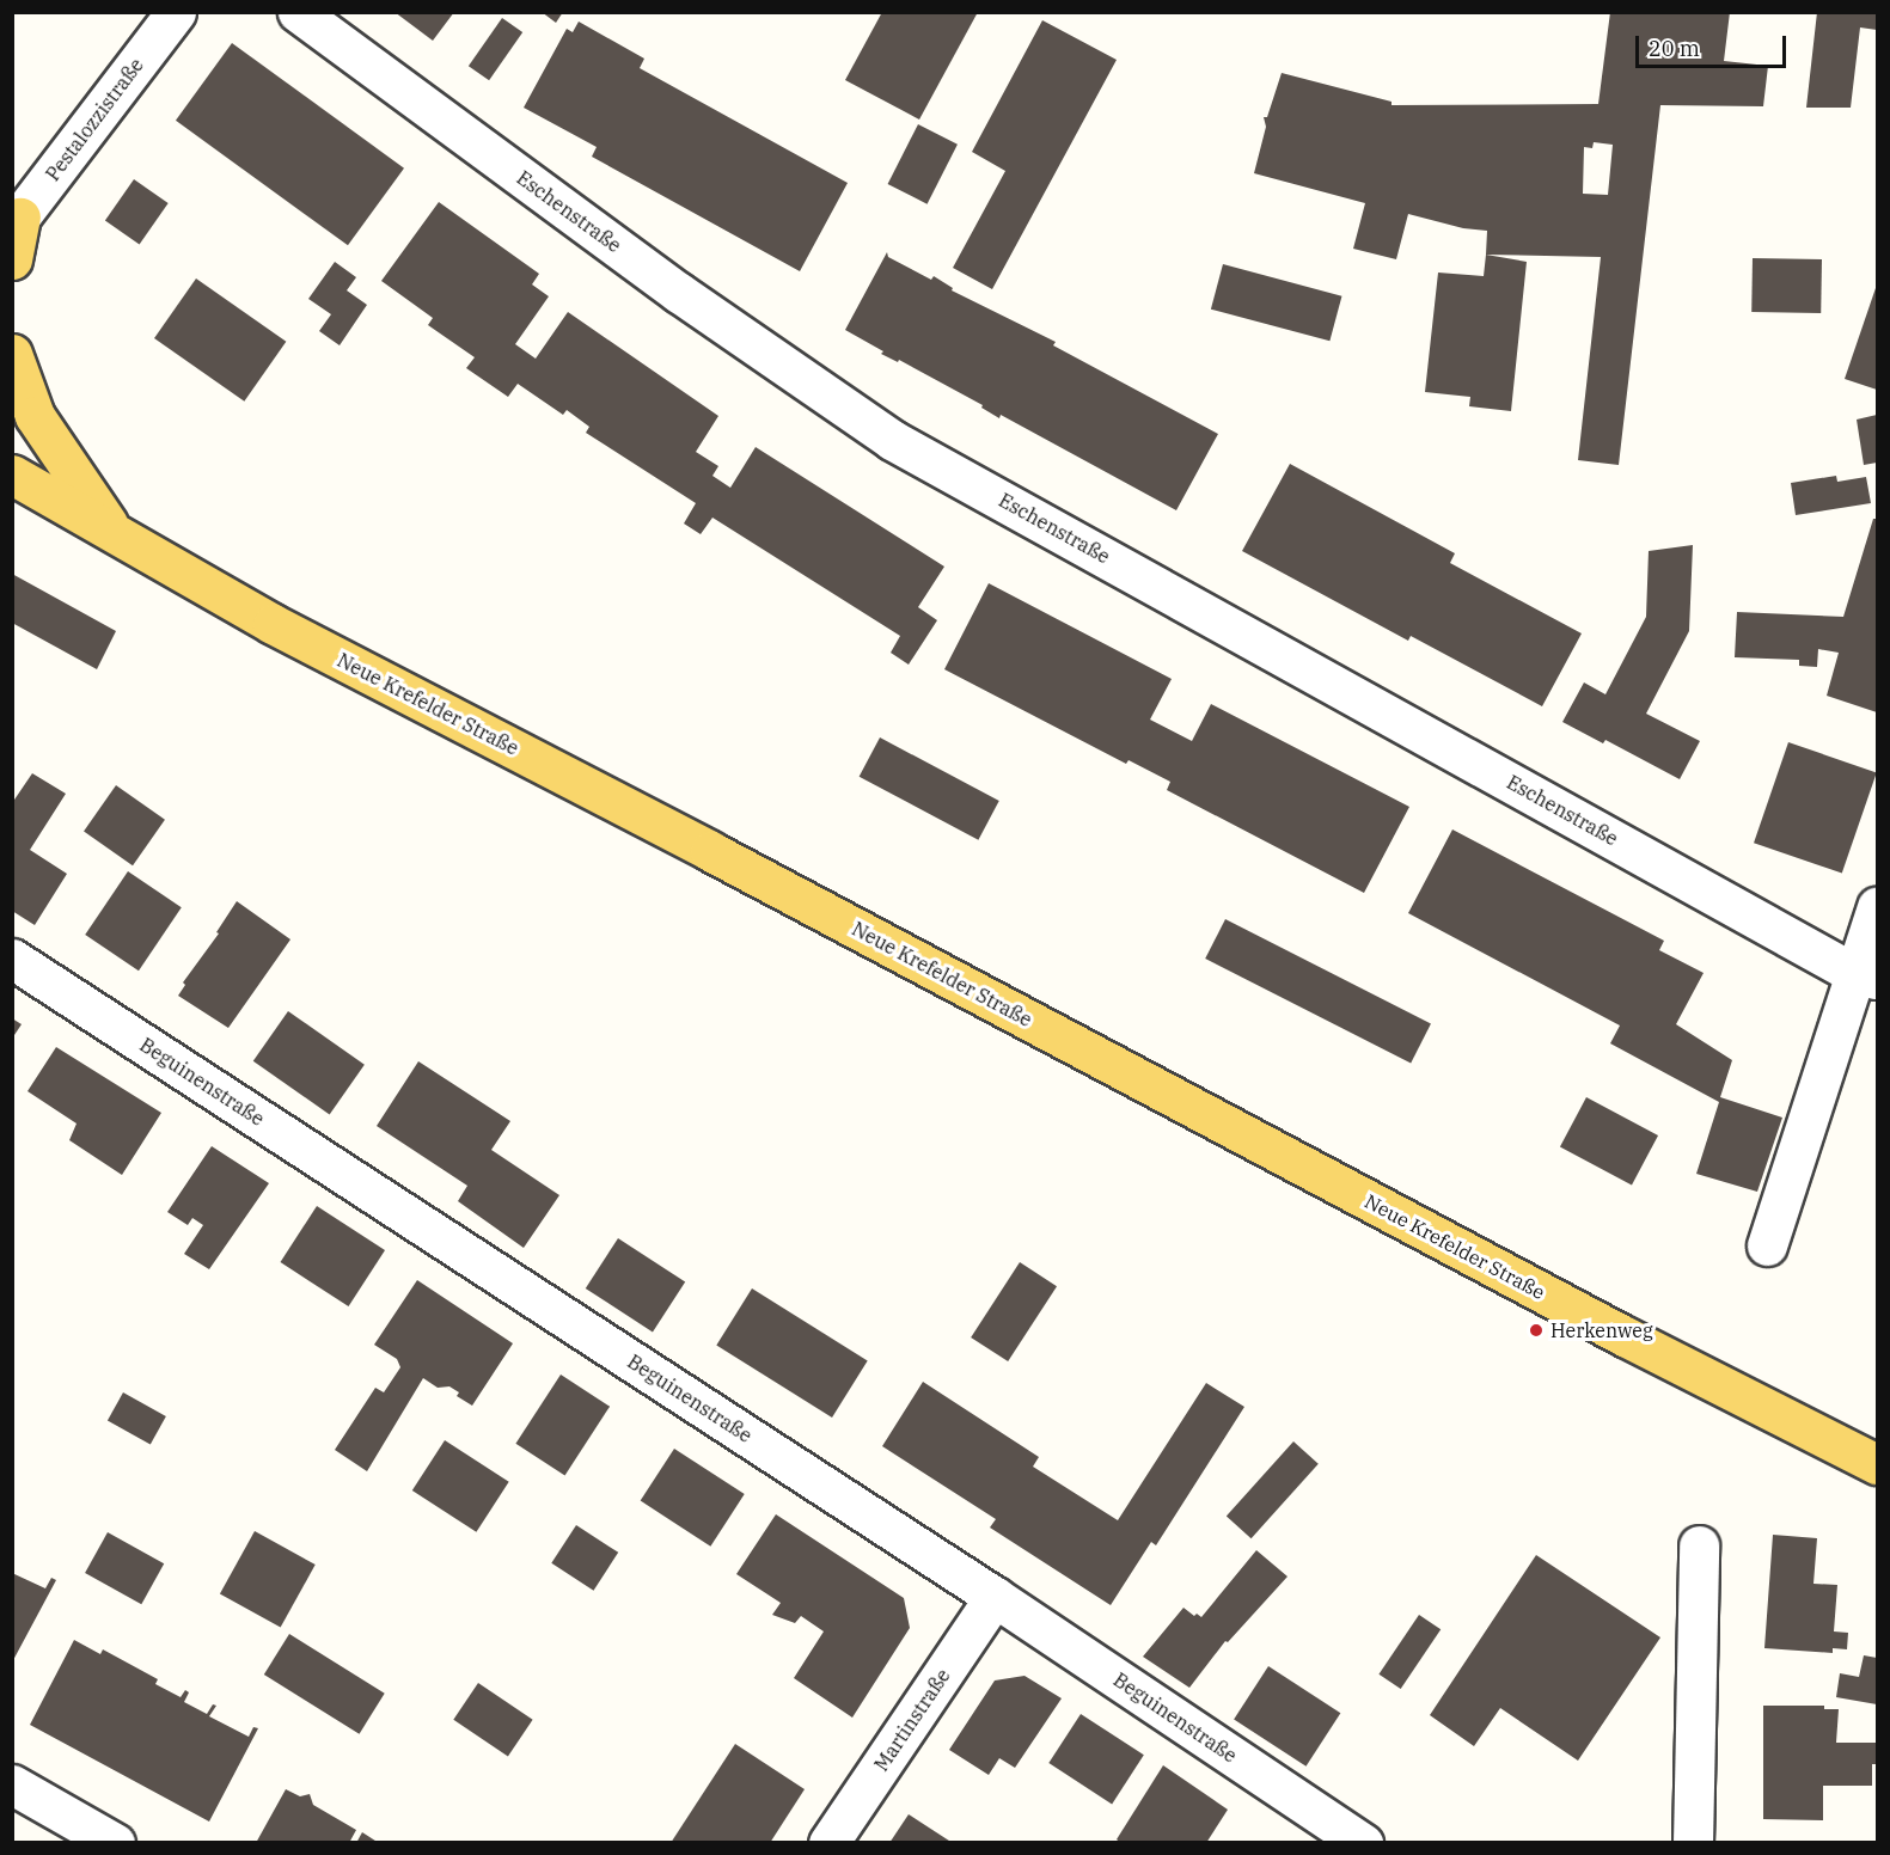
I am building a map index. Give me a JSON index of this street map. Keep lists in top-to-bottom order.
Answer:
{
  "streets": {
    "main road": ["Neue Krefelder Straße"],
    "street": [
      "Pestalozzistraße",
      "Eschenstraße",
      "Beguinenstraße",
      "Martinstraße"
    ]
  },
  "crossings": [
    ["Beguinenstraße", "Martinstraße"]
  ],
  "places": ["Herkenweg"],
  "scale_bar": "20 m"
}
